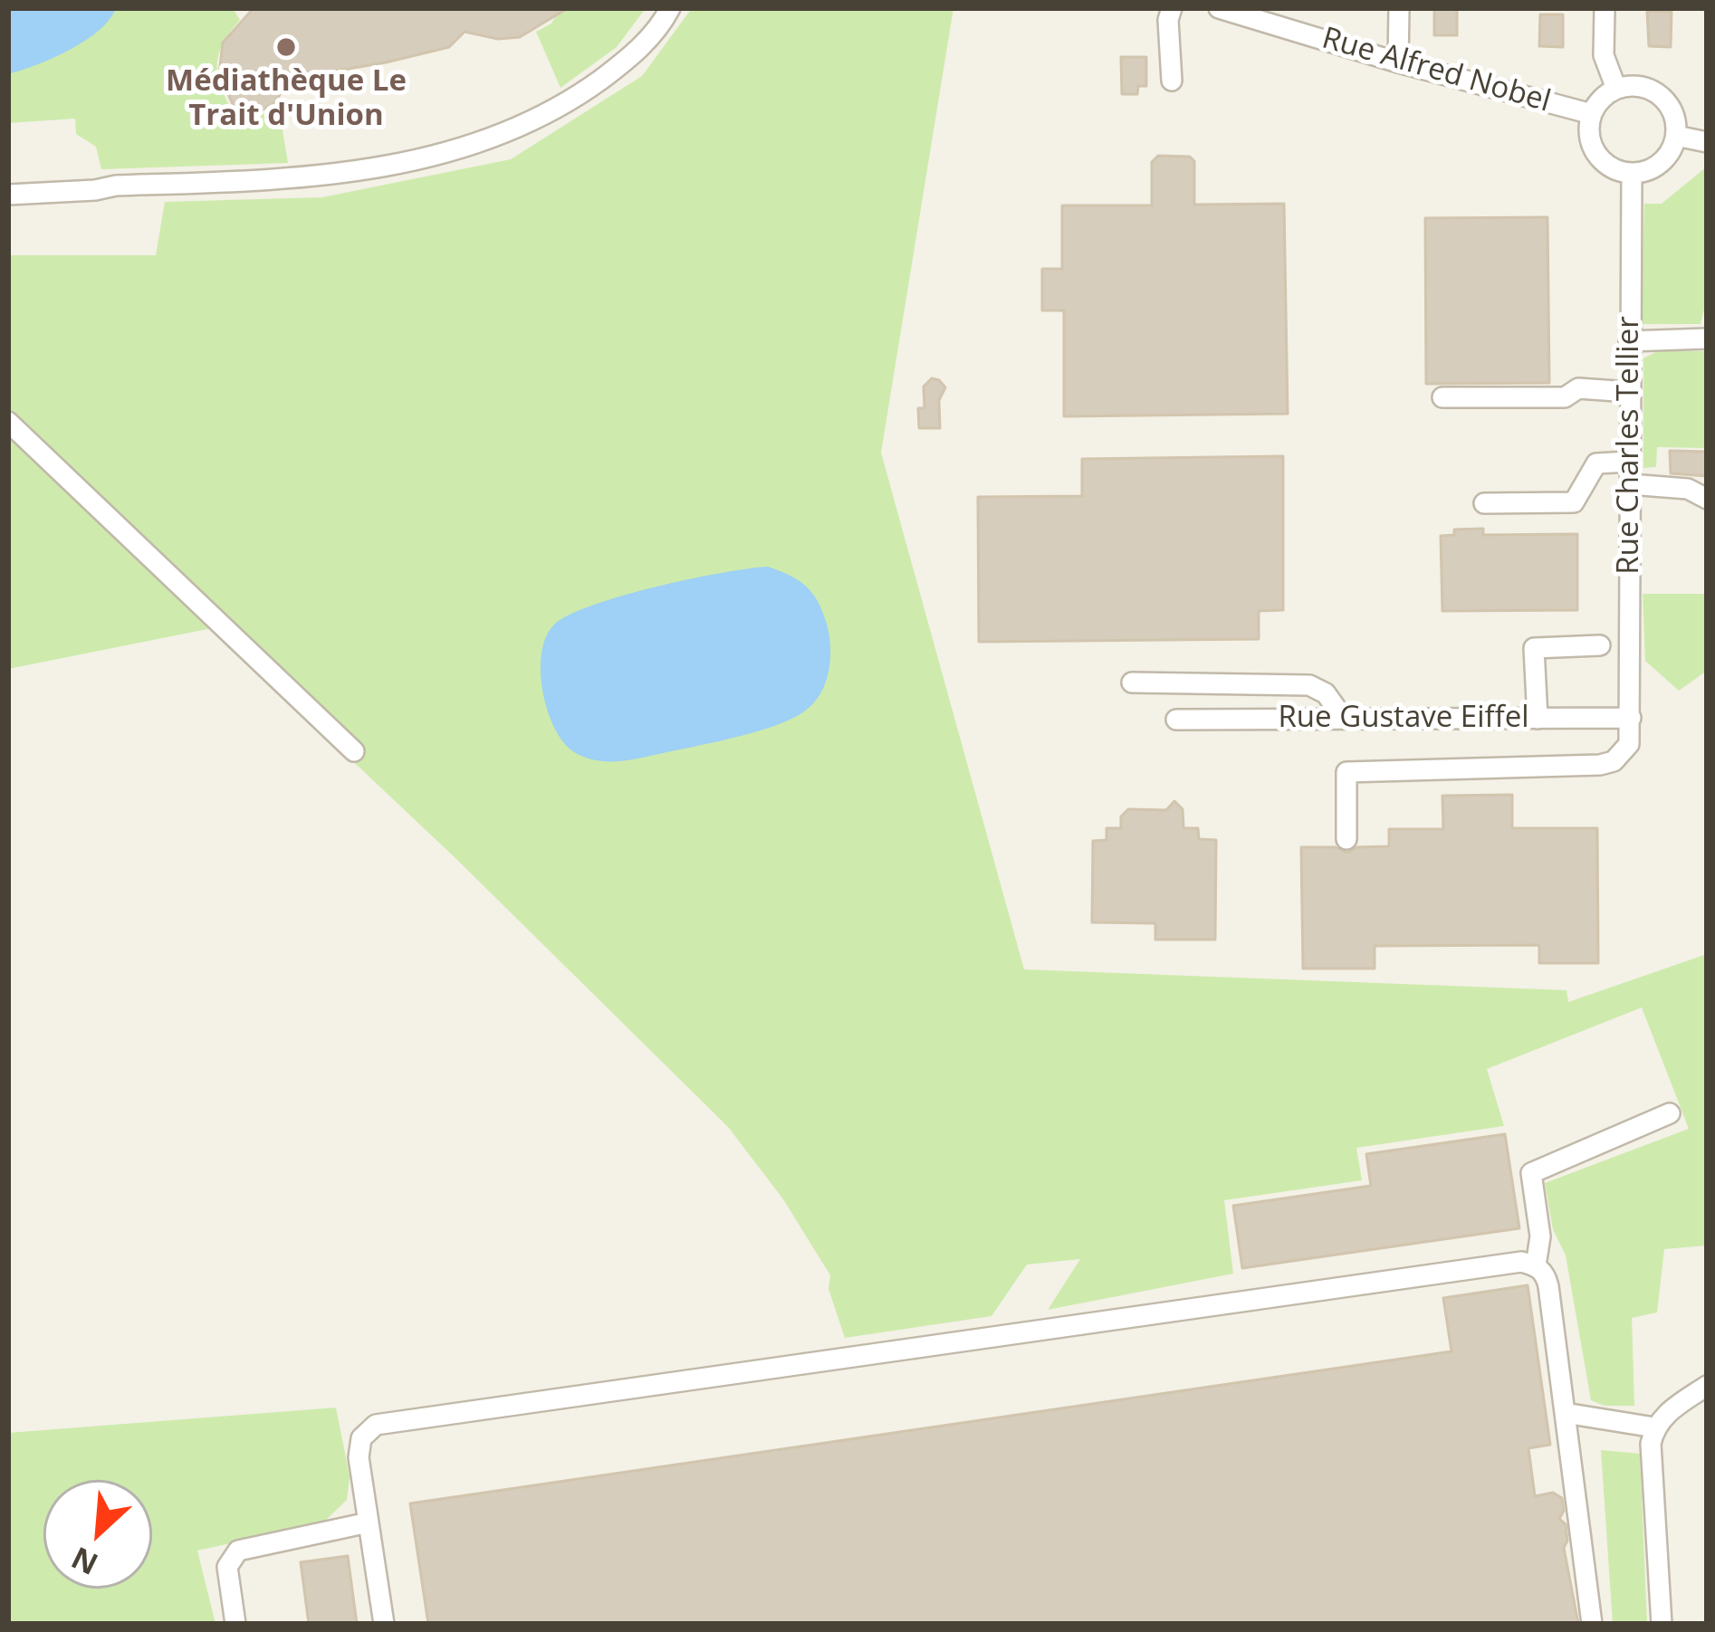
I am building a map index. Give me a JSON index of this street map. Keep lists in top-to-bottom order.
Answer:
{
  "streets": {
    "street": ["Rue Alfred Nobel", "Rue Charles Tellier", "Rue Gustave Eiffel"]
  },
  "crossings": [
    ["Rue Alfred Nobel", "Rue Charles Tellier"],
    ["Rue Charles Tellier", "Rue Gustave Eiffel"]
  ],
  "places": ["Médiathèque Le Trait d'Union"],
  "north": "bottom left"
}
